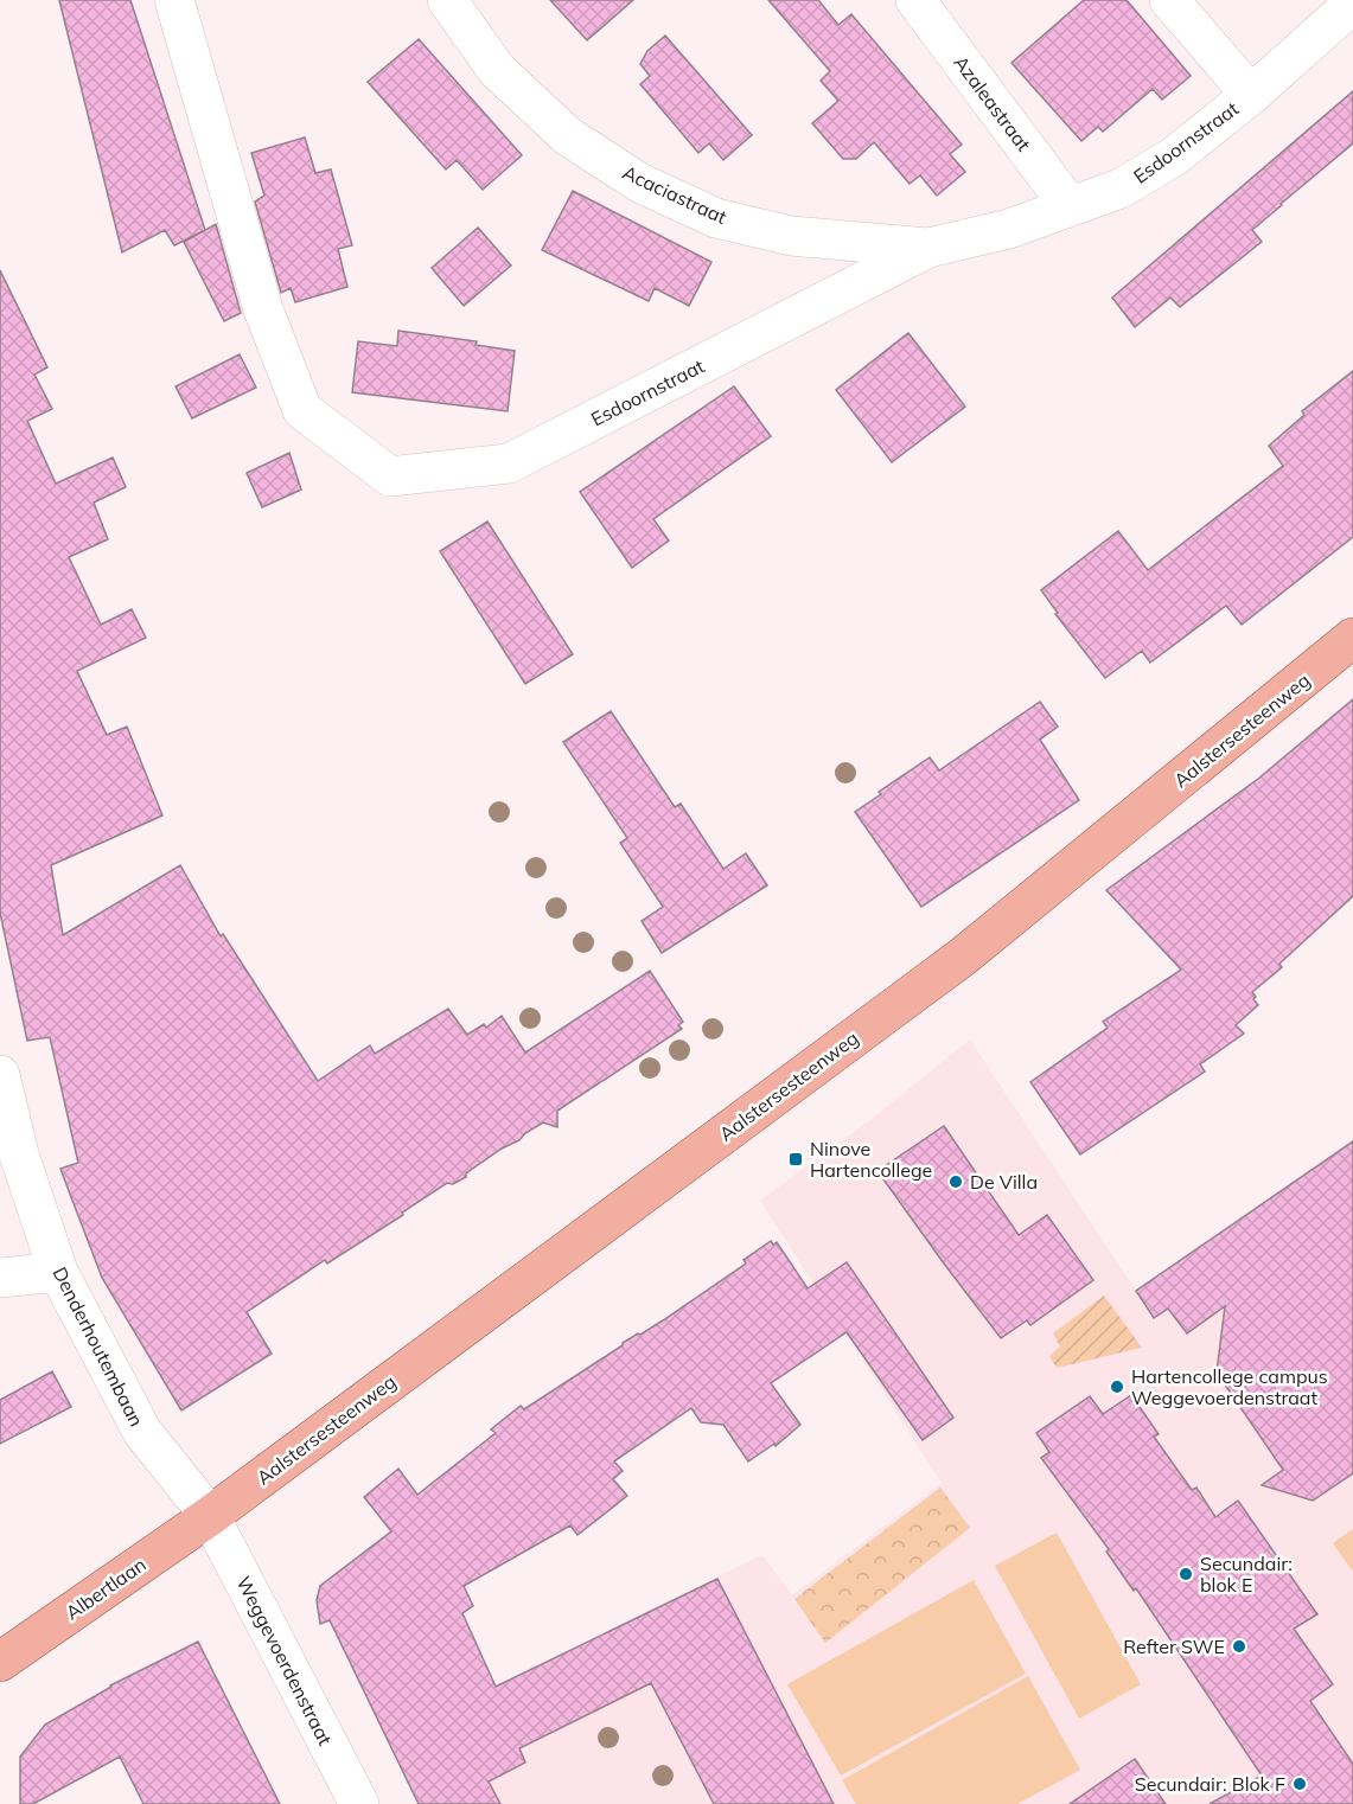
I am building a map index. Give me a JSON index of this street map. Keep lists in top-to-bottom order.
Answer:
{
  "streets": {
    "main road": ["Aalstersesteenweg", "Albertlaan"],
    "street": [
      "Azaleastraat",
      "Esdoornstraat",
      "Acaciastraat",
      "Denderhoutembaan",
      "Weggevoerdenstraat"
    ]
  },
  "crossings": [
    ["Azaleastraat", "Esdoornstraat"],
    ["Esdoornstraat", "Acaciastraat"],
    ["Aalstersesteenweg", "Denderhoutembaan"],
    ["Aalstersesteenweg", "Albertlaan"],
    ["Aalstersesteenweg", "Weggevoerdenstraat"],
    ["Denderhoutembaan", "Albertlaan"],
    ["Denderhoutembaan", "Weggevoerdenstraat"],
    ["Albertlaan", "Weggevoerdenstraat"]
  ],
  "places": {
    "transit": ["Ninove Hartencollege"],
    "other": [
      "De Villa",
      "Hartencollege campus Weggevoerdenstraat",
      "Secundair: blok E",
      "Refter SWE",
      "Secundair: Blok F"
    ]
  }
}
